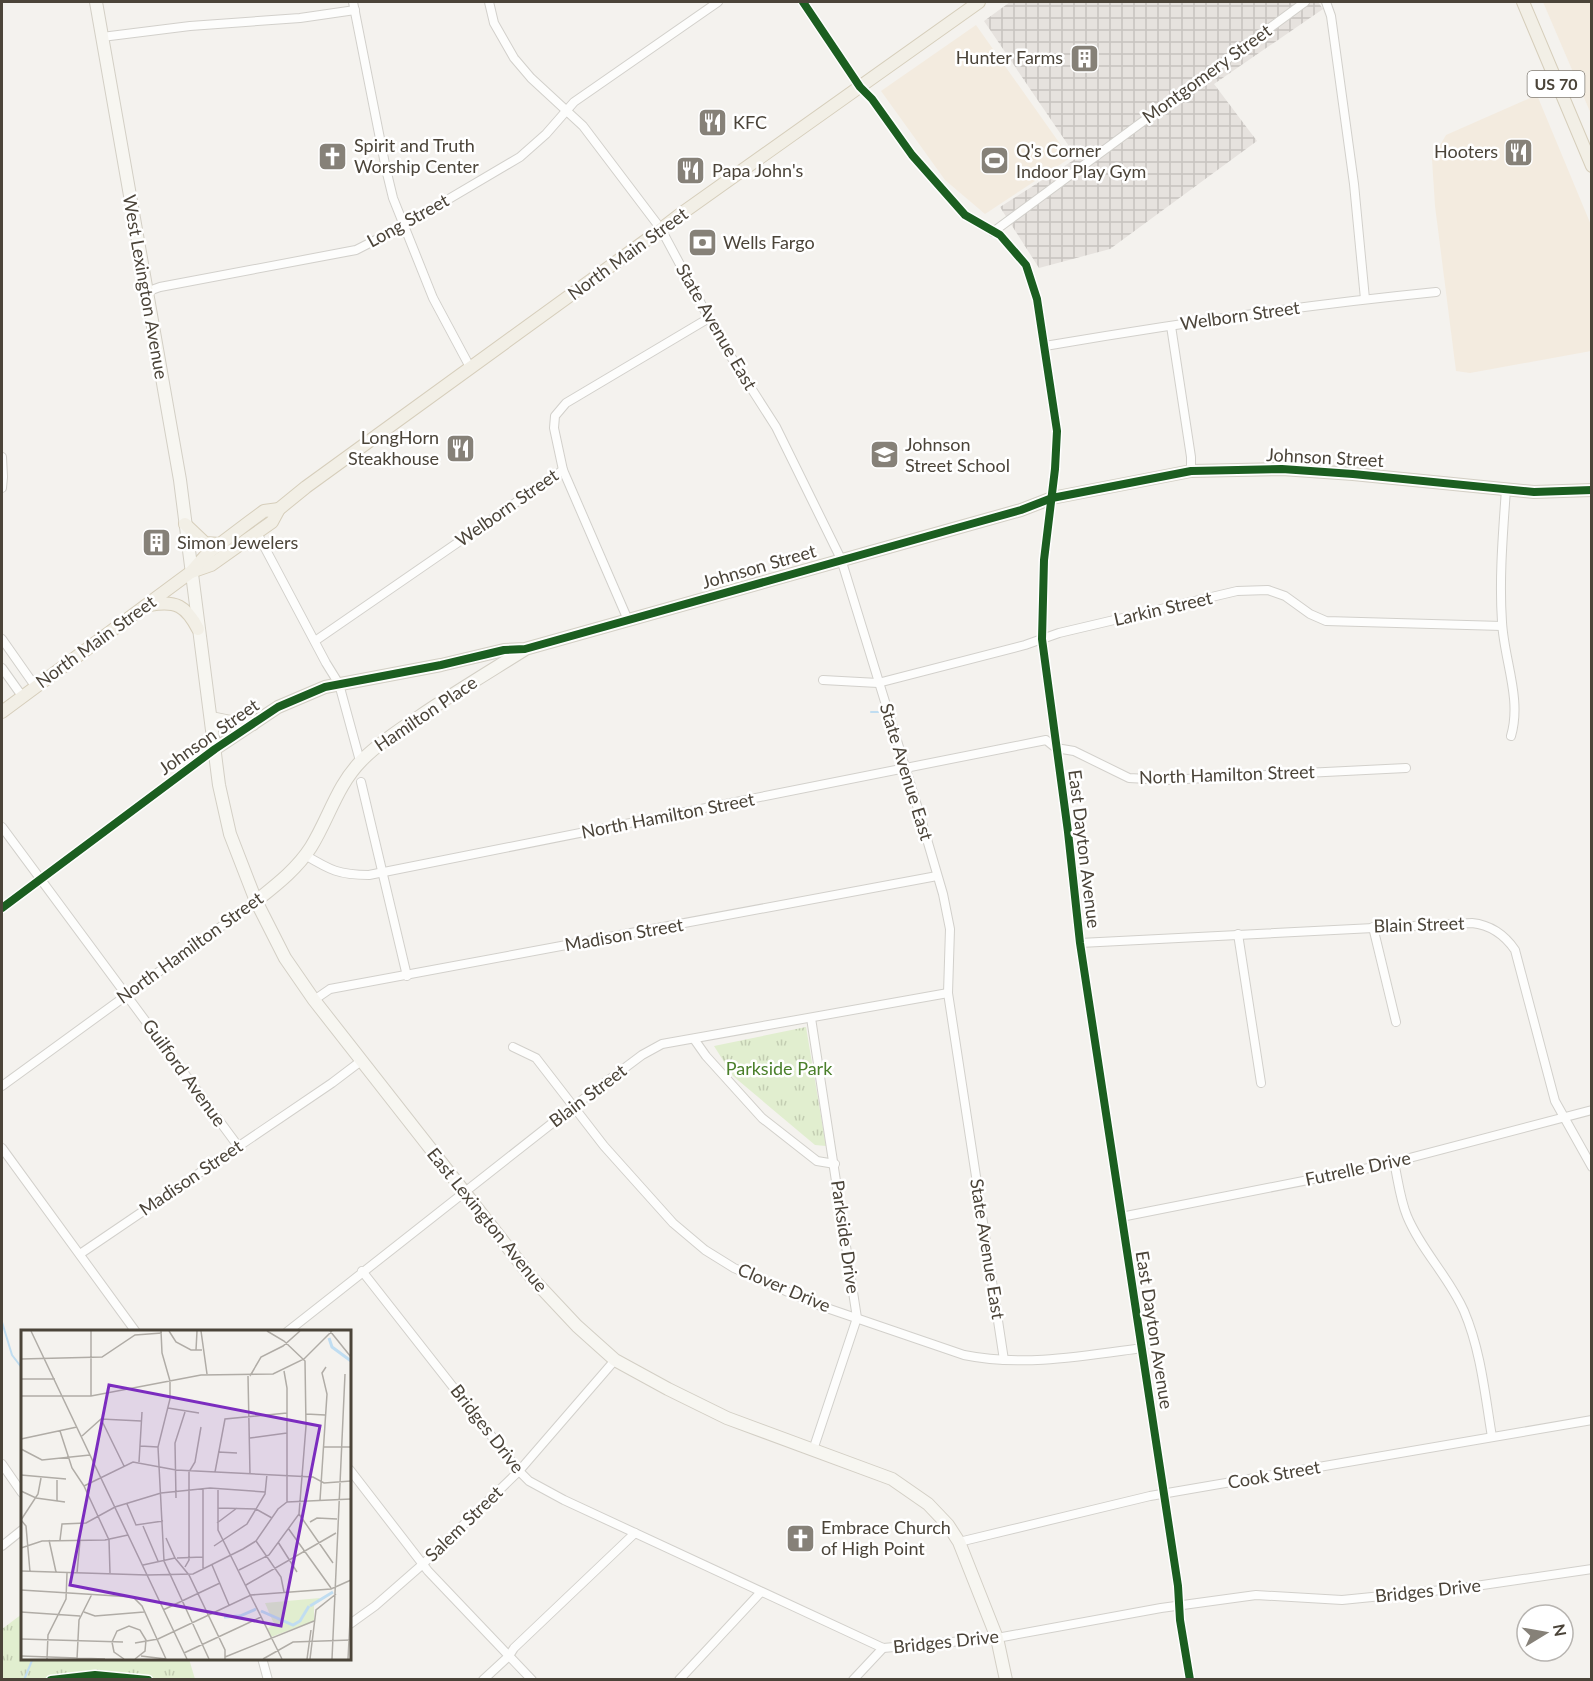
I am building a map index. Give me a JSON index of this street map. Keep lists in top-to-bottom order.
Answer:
{
  "streets": {
    "main road": ["US 70", "North Main Street"],
    "street": [
      "Montgomery Street",
      "Long Street",
      "West Lexington Avenue",
      "Welborn Street",
      "State Avenue East",
      "Johnson Street",
      "Larkin Street",
      "Hamilton Place",
      "North Hamilton Street",
      "East Dayton Avenue",
      "Blain Street",
      "Madison Street",
      "Guilford Avenue",
      "Futrelle Drive",
      "East Lexington Avenue",
      "Parkside Drive",
      "Clover Drive",
      "Bridges Drive",
      "Cook Street",
      "Salem Street"
    ]
  },
  "crossings": [
    ["Montgomery Street", "East Dayton Avenue"],
    ["Long Street", "West Lexington Avenue"],
    ["Long Street", "State Avenue East"],
    ["North Main Street", "West Lexington Avenue"],
    ["North Main Street", "State Avenue East"],
    ["North Main Street", "East Dayton Avenue"],
    ["North Main Street", "East Lexington Avenue"],
    ["West Lexington Avenue", "East Lexington Avenue"],
    ["Welborn Street", "State Avenue East"],
    ["Welborn Street", "East Dayton Avenue"],
    ["State Avenue East", "Johnson Street"],
    ["State Avenue East", "Larkin Street"],
    ["State Avenue East", "North Hamilton Street"],
    ["State Avenue East", "Blain Street"],
    ["State Avenue East", "Madison Street"],
    ["State Avenue East", "Clover Drive"],
    ["Johnson Street", "Hamilton Place"],
    ["Johnson Street", "East Dayton Avenue"],
    ["Johnson Street", "Guilford Avenue"],
    ["Johnson Street", "East Lexington Avenue"],
    ["Larkin Street", "East Dayton Avenue"],
    ["Hamilton Place", "North Hamilton Street"],
    ["North Hamilton Street", "East Dayton Avenue"],
    ["North Hamilton Street", "Guilford Avenue"],
    ["North Hamilton Street", "East Lexington Avenue"],
    ["East Dayton Avenue", "Blain Street"],
    ["East Dayton Avenue", "Futrelle Drive"],
    ["East Dayton Avenue", "Clover Drive"],
    ["East Dayton Avenue", "Bridges Drive"],
    ["East Dayton Avenue", "Cook Street"],
    ["Blain Street", "Futrelle Drive"],
    ["Blain Street", "East Lexington Avenue"],
    ["Blain Street", "Parkside Drive"],
    ["Blain Street", "Clover Drive"],
    ["Blain Street", "Bridges Drive"],
    ["Madison Street", "Guilford Avenue"],
    ["Madison Street", "East Lexington Avenue"],
    ["East Lexington Avenue", "Parkside Drive"],
    ["East Lexington Avenue", "Bridges Drive"],
    ["East Lexington Avenue", "Cook Street"],
    ["East Lexington Avenue", "Salem Street"],
    ["Parkside Drive", "Clover Drive"],
    ["Bridges Drive", "Salem Street"]
  ],
  "parks": ["Parkside Park"],
  "places": {
    "building": ["Hunter Farms", "Simon Jewelers"],
    "restaurant": [
      "KFC",
      "Hooters",
      "Papa John's",
      "LongHorn Steakhouse"
    ],
    "church": ["Spirit and Truth Worship Center", "Embrace Church of High Point"],
    "sports": ["Q's Corner Indoor Play Gym"],
    "bank": ["Wells Fargo"],
    "school or university": ["Johnson Street School"]
  },
  "north": "right"
}
